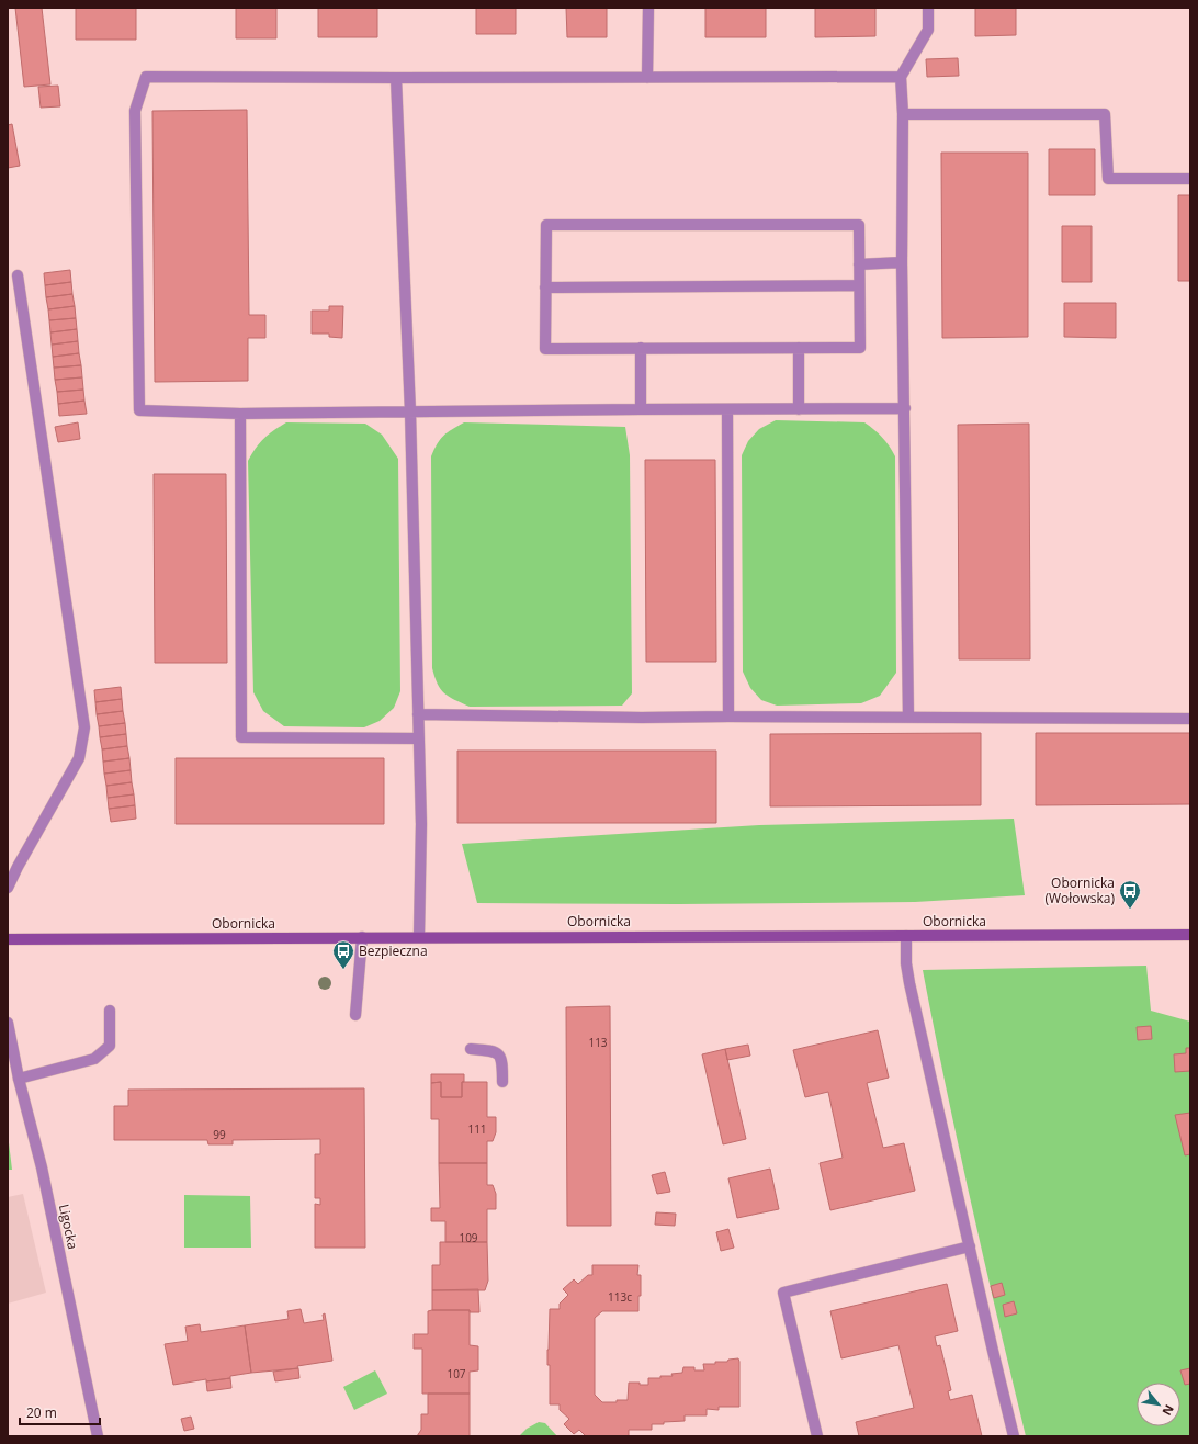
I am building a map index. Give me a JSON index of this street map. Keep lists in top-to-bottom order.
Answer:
{
  "streets": {
    "main road": ["Obornicka"],
    "street": ["Ligocka"]
  },
  "places": {
    "bus stop": ["Obornicka (Wołowska)", "Bezpieczna"]
  },
  "house_numbers": [
    "113",
    "111",
    "99",
    "109",
    "113c",
    "107"
  ],
  "scale_bar": "20 m",
  "north": "bottom right"
}
